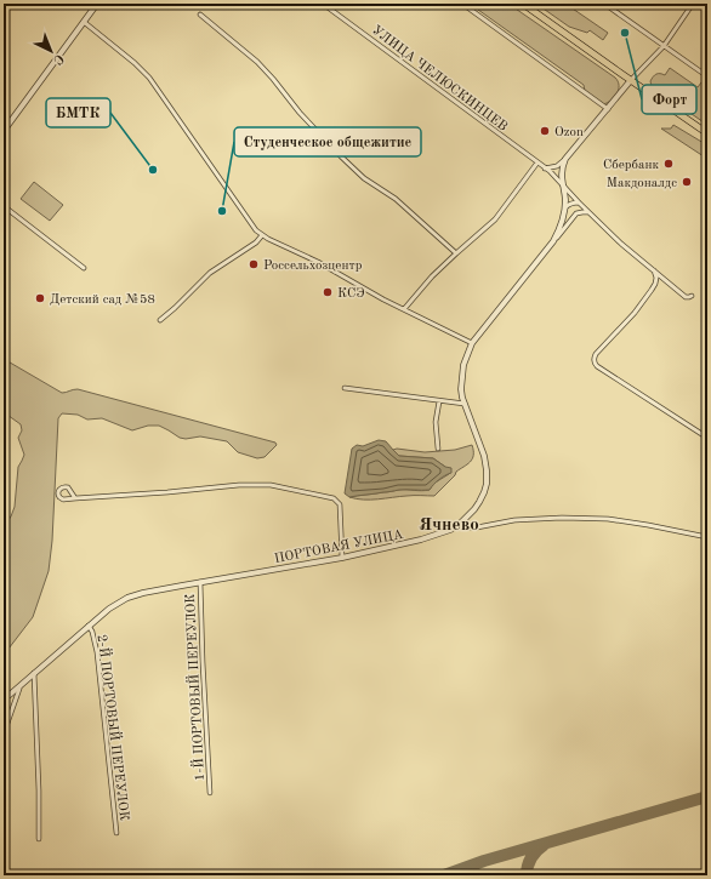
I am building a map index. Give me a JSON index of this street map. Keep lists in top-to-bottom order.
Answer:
{
  "streets": {
    "street": [
      "УЛИЦА ЧЕЛЮСКИНЦЕВ",
      "ПОРТОВАЯ УЛИЦА",
      "1-Й ПОРТОВЫЙ ПЕРЕУЛОК",
      "2-Й ПОРТОВЫЙ ПЕРЕУЛОК"
    ]
  },
  "crossings": [
    ["ПОРТОВАЯ УЛИЦА", "1-Й ПОРТОВЫЙ ПЕРЕУЛОК"],
    ["ПОРТОВАЯ УЛИЦА", "2-Й ПОРТОВЫЙ ПЕРЕУЛОК"]
  ],
  "districts": ["Ячнево"],
  "places": [
    "Форт",
    "Ozon",
    "Сбербанк",
    "БМТК",
    "Макдоналдс",
    "Студенческое общежитие",
    "Россельхозцентр",
    "КСЭ",
    "Детский сад №58"
  ],
  "north": "bottom right"
}
